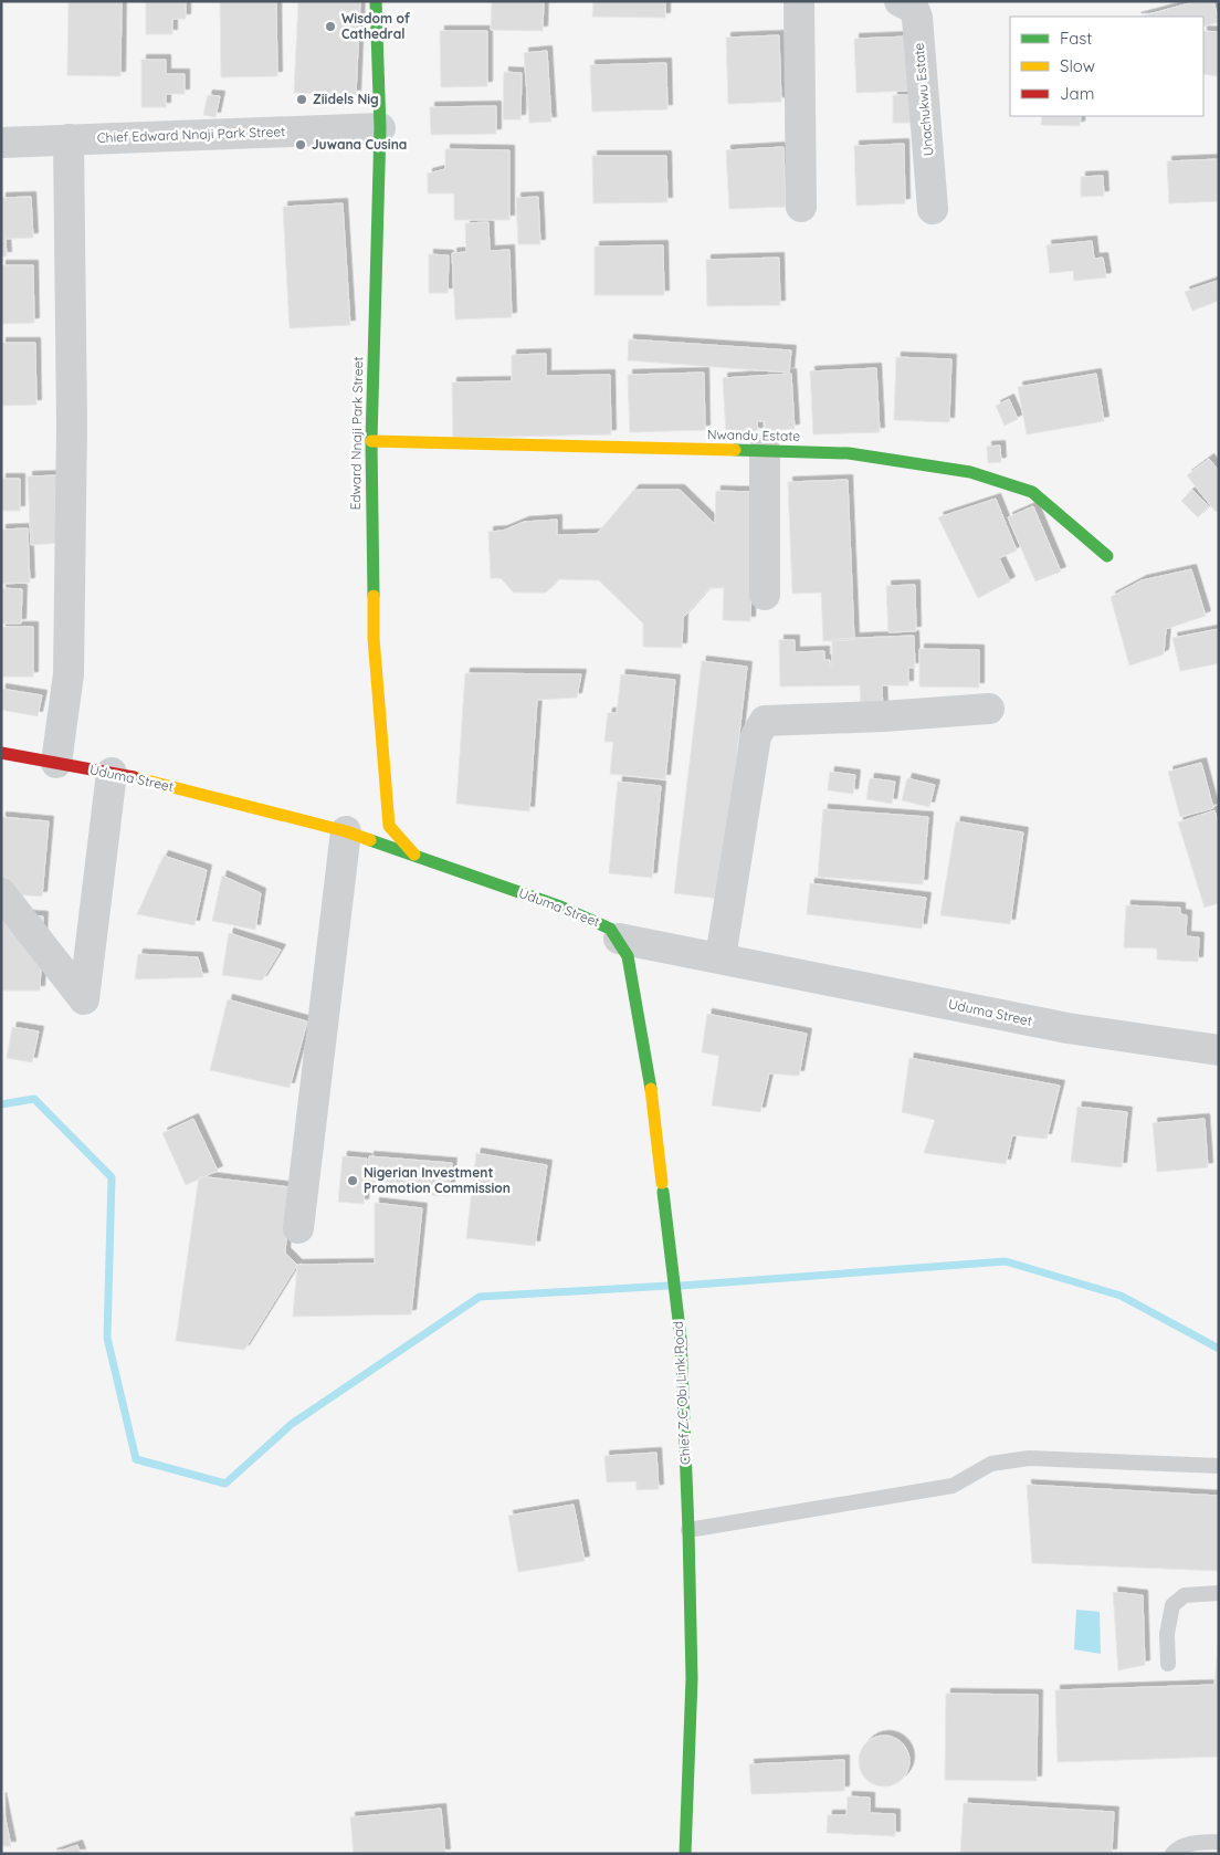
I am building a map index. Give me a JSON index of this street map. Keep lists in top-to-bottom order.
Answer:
{
  "streets": {
    "street": [
      "Unachukwu Estate",
      "Chief Edward Nnaji Park Street",
      "Edward Nnaji Park Street",
      "Nwandu Estate",
      "Uduma Street",
      "Chief Z.C Obi Link Road"
    ]
  },
  "crossings": [
    ["Chief Edward Nnaji Park Street", "Edward Nnaji Park Street"],
    ["Edward Nnaji Park Street", "Nwandu Estate"],
    ["Edward Nnaji Park Street", "Uduma Street"],
    ["Uduma Street", "Chief Z.C Obi Link Road"]
  ],
  "places": [
    "Wisdom of Cathedral",
    "Ziidels Nig",
    "Juwana Cusina",
    "Nigerian Investment Promotion Commission"
  ],
  "legend": ["Fast", "Slow", "Jam"]
}
